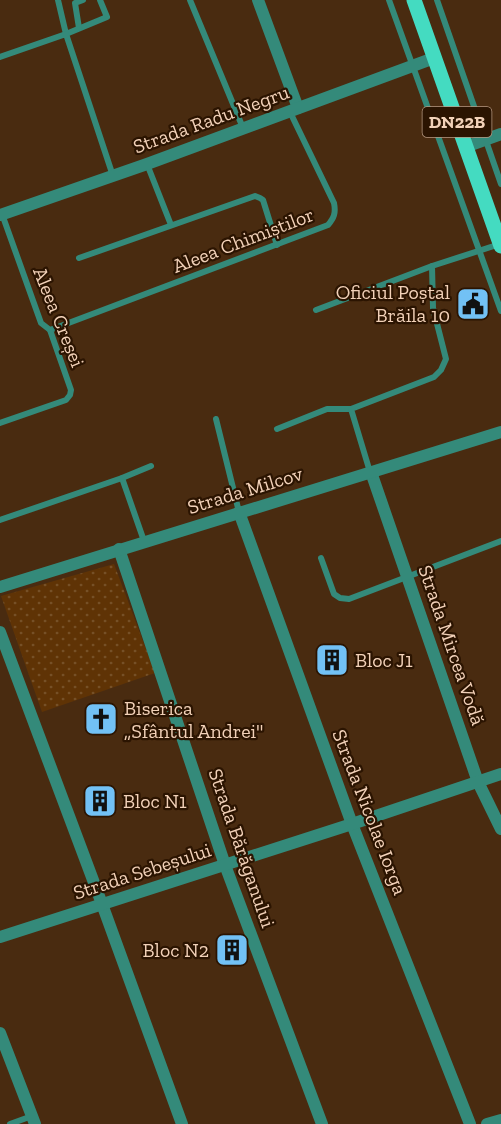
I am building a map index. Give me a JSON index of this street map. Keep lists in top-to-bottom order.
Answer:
{
  "streets": {
    "main road": ["DN22B"],
    "street": [
      "Strada Radu Negru",
      "Strada Milcov",
      "Strada Mircea Vodă",
      "Strada Nicolae Iorga",
      "Strada Bărăganului",
      "Strada Sebeșului"
    ],
    "lane": ["Aleea Chimiștilor", "Aleea Creșei"]
  },
  "crossings": [
    ["Strada Radu Negru", "DN22B"],
    ["Strada Radu Negru", "Aleea Chimiștilor"],
    ["Strada Radu Negru", "Aleea Creșei"],
    ["Aleea Chimiștilor", "Aleea Creșei"],
    ["Strada Milcov", "Strada Mircea Vodă"],
    ["Strada Milcov", "Strada Nicolae Iorga"],
    ["Strada Milcov", "Strada Bărăganului"],
    ["Strada Mircea Vodă", "Strada Sebeșului"],
    ["Strada Nicolae Iorga", "Strada Sebeșului"],
    ["Strada Bărăganului", "Strada Sebeșului"]
  ],
  "places": {
    "public building": ["Oficiul Poștal Brăila 10"],
    "building": ["Bloc J1", "Bloc N1", "Bloc N2"],
    "church": ["Biserica „Sfântul Andrei\""]
  }
}
